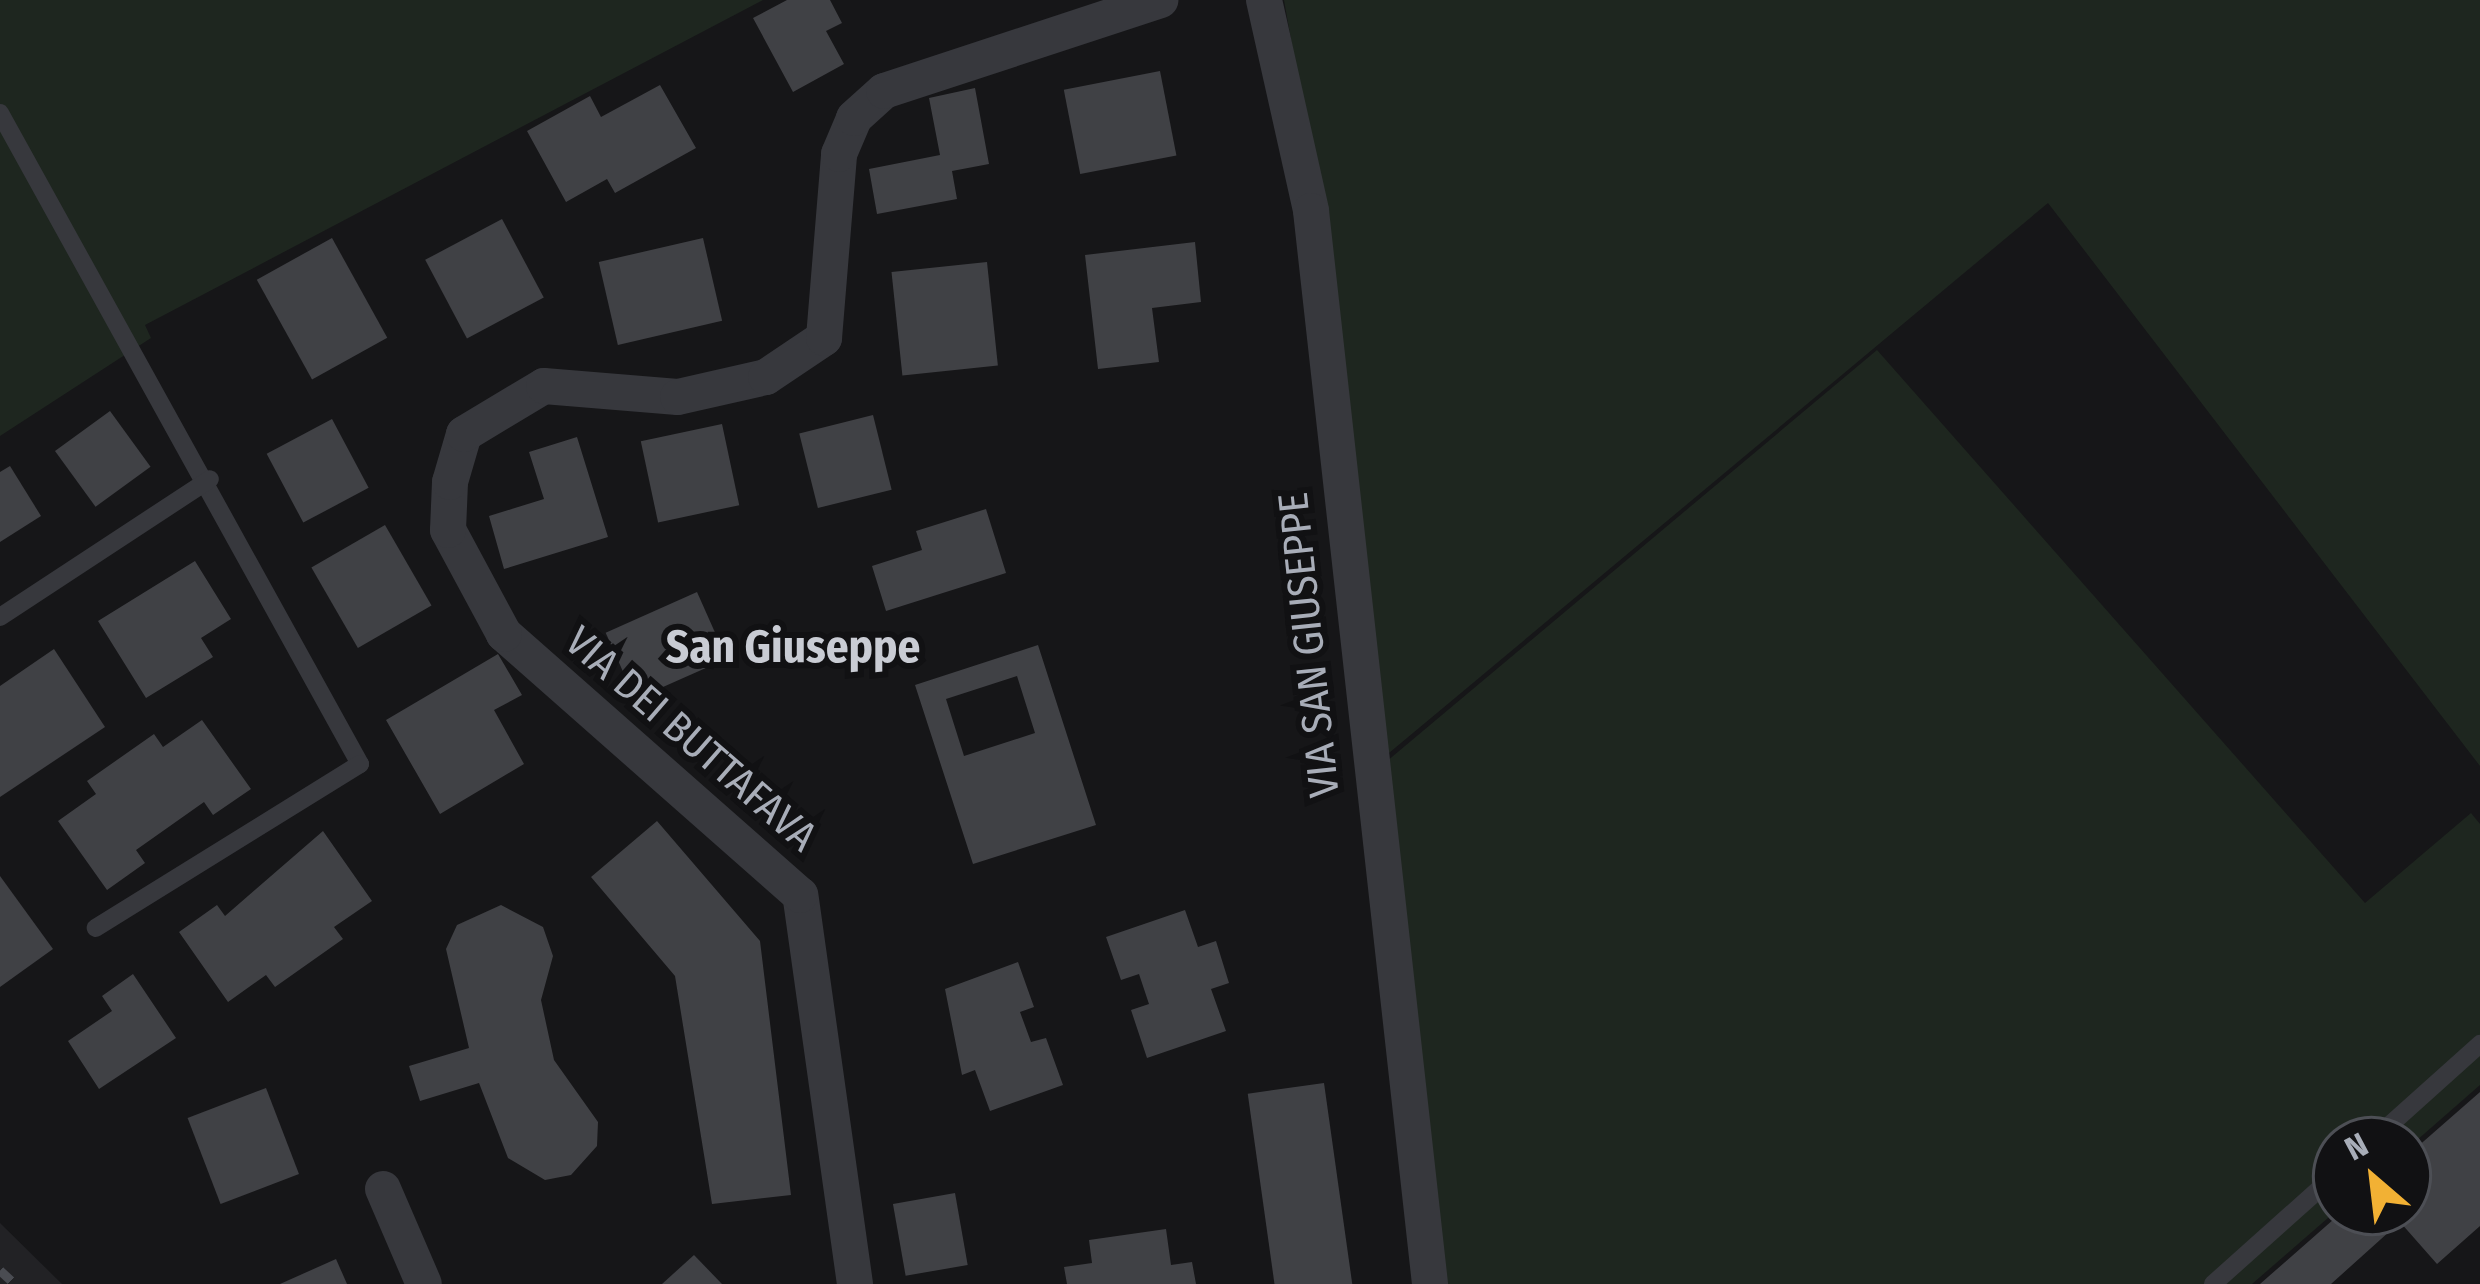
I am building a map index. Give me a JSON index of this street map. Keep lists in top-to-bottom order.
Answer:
{
  "streets": {
    "street": ["VIA SAN GIUSEPPE", "VIA DEI BUTTAFAVA"]
  },
  "districts": ["San Giuseppe"],
  "north": "top left"
}
